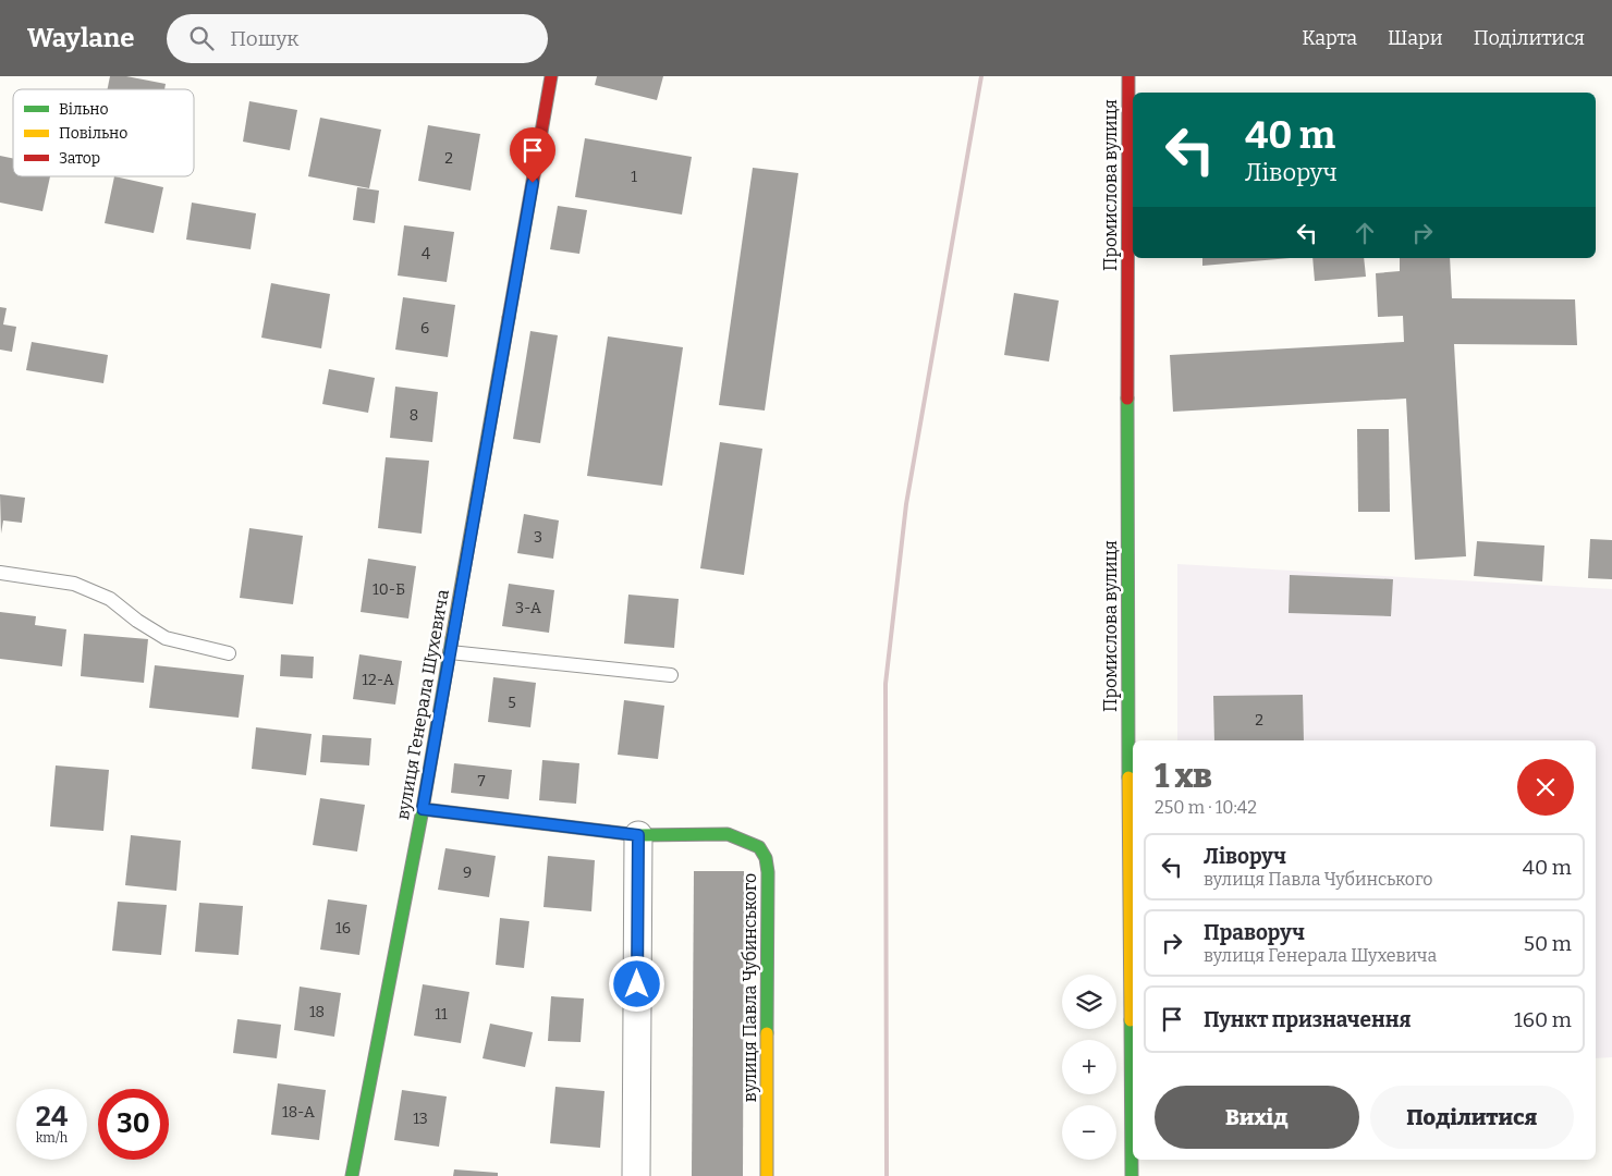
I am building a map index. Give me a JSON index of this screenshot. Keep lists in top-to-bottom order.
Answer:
{
  "streets": {
    "street": ["Промислова вулиця", "вулиця Генерала Шухевича", "вулиця Павла Чубинського"]
  },
  "crossings": [
    ["вулиця Генерала Шухевича", "вулиця Павла Чубинського"]
  ],
  "house_numbers": [
    "2",
    "1",
    "4",
    "6",
    "8",
    "3",
    "10-Б",
    "3-А",
    "12-А",
    "5",
    "2",
    "7",
    "9",
    "16",
    "18",
    "11",
    "18-А",
    "13"
  ],
  "legend": ["Вільно", "Повільно", "Затор"],
  "page": {
    "header": "Waylane",
    "search": "Пошук",
    "nav": ["Карта", "Шари", "Поділитися"],
    "turn": ["40 m", "Ліворуч"],
    "heading": ["1 хв", "250 m · 10:42"],
    "list": [
      {
        "name": "Ліворуч",
        "note": "вулиця Павла Чубинського",
        "value": "40 m"
      },
      {
        "name": "Праворуч",
        "note": "вулиця Генерала Шухевича",
        "value": "50 m"
      },
      {
        "name": "Пункт призначення",
        "value": "160 m"
      }
    ],
    "map_buttons": ["+", "−"],
    "buttons": ["Вихід", "Поділитися"],
    "speed": "24 km/h",
    "limit": "30"
  }
}
